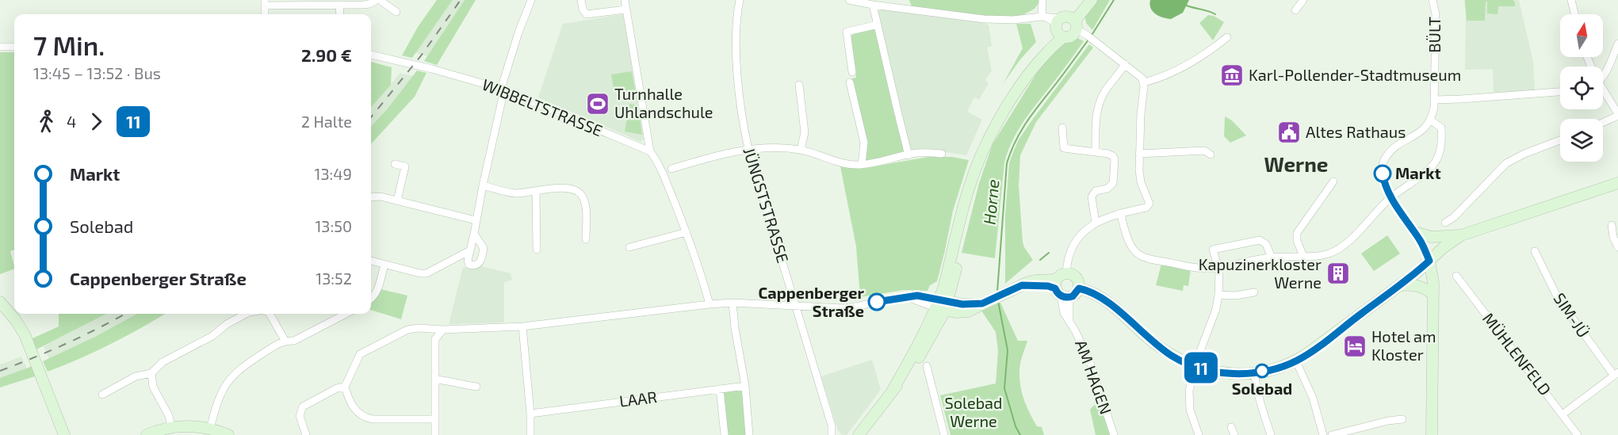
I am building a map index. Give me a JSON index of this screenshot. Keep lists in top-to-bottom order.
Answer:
{
  "streets": {
    "street": [
      "BÜLT",
      "WIBBELTSTRASSE",
      "JÜNGSTSTRASSE",
      "SIM-JÜ",
      "MÜHLENFELD",
      "AM HAGEN",
      "LAAR"
    ]
  },
  "districts": ["Werne"],
  "water": ["Horne"],
  "parks": ["Solebad Werne"],
  "places": {
    "museum": ["Karl-Pollender-Stadtmuseum"],
    "sports": ["Turnhalle Uhlandschule"],
    "public building": ["Altes Rathaus"],
    "other": ["Markt", "Cappenberger Straße", "Solebad"],
    "building": ["Kapuzinerkloster Werne"],
    "hotel": ["Hotel am Kloster"]
  },
  "lines": ["bus line 11"],
  "north": "top",
  "page": {
    "on_map": "11",
    "heading": ["7 Min.", "13:45 – 13:52 · Bus", "2.90 €"],
    "legs": ["4", "11", "2 Halte"],
    "list": [
      {
        "name": "Markt",
        "value": "13:49"
      },
      {
        "name": "Solebad",
        "value": "13:50"
      },
      {
        "name": "Cappenberger Straße",
        "value": "13:52"
      }
    ]
  }
}
